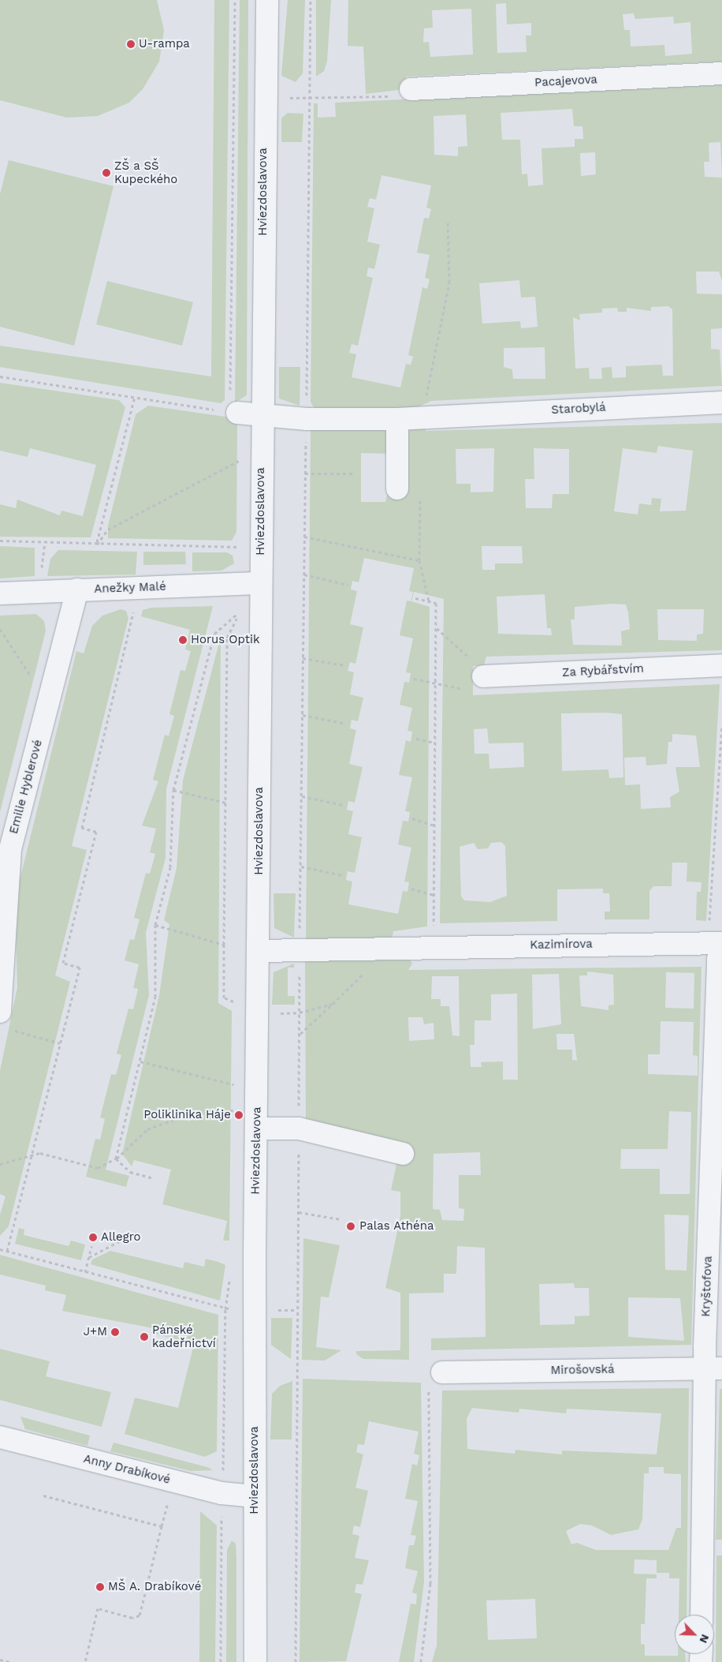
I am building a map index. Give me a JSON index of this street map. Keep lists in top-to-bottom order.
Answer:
{
  "streets": {
    "street": [
      "Pacajevova",
      "Hviezdoslavova",
      "Starobylá",
      "Anežky Malé",
      "Za Rybářstvím",
      "Emilie Hyblerové",
      "Kazimírova",
      "Kryštofova",
      "Mirošovská",
      "Anny Drabíkové"
    ]
  },
  "crossings": [
    ["Hviezdoslavova", "Starobylá"],
    ["Hviezdoslavova", "Anežky Malé"],
    ["Hviezdoslavova", "Kazimírova"],
    ["Hviezdoslavova", "Anny Drabíkové"],
    ["Anežky Malé", "Emilie Hyblerové"],
    ["Kryštofova", "Mirošovská"]
  ],
  "places": [
    "U-rampa",
    "ZŠ a SŠ Kupeckého",
    "Horus Optik",
    "Poliklinika Háje",
    "Palas Athéna",
    "Allegro",
    "J+M",
    "Pánské kadeřnictví",
    "MŠ A. Drabíkové"
  ],
  "north": "bottom right"
}
